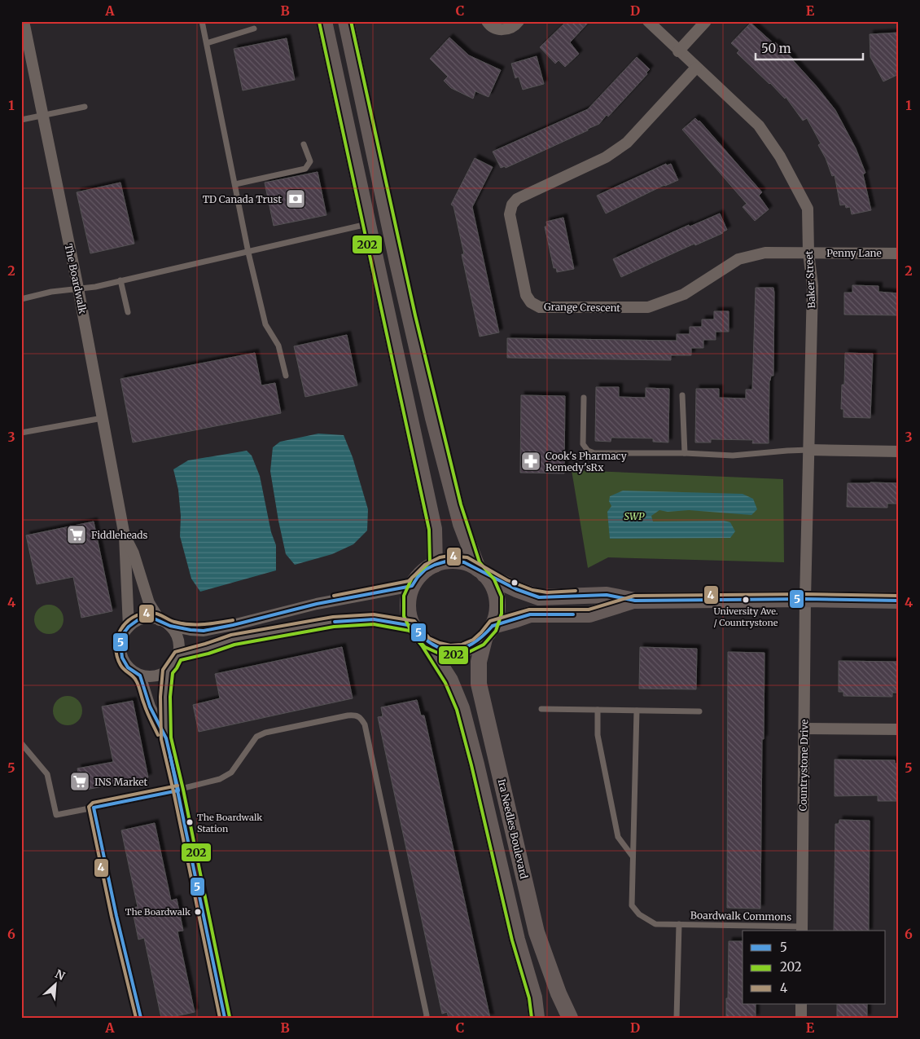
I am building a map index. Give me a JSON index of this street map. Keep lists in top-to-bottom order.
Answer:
{
  "streets": {
    "main road": ["Ira Needles Boulevard"],
    "street": [
      "Penny Lane",
      "The Boardwalk",
      "Baker Street",
      "Grange Crescent",
      "Countrystone Drive"
    ],
    "lane": ["Boardwalk Commons"]
  },
  "crossings": [
    ["Penny Lane", "Baker Street"],
    ["Penny Lane", "Grange Crescent"],
    ["Baker Street", "Grange Crescent"],
    ["Baker Street", "Countrystone Drive"],
    ["Countrystone Drive", "Boardwalk Commons"]
  ],
  "parks": ["SWP"],
  "places": {
    "bank": ["TD Canada Trust"],
    "pharmacy": ["Cook's Pharmacy Remedy'sRx"],
    "supermarket": ["Fiddleheads", "INS Market"],
    "other": ["University Ave. / Countrystone", "The Boardwalk Station", "The Boardwalk"]
  },
  "lines": ["transit line 202", "transit line 4", "transit line 5"],
  "legend": ["5", "202", "4"],
  "scale_bar": "50 m",
  "north": "top right",
  "grid": {
    "columns": [
      "A",
      "B",
      "C",
      "D",
      "E"
    ],
    "rows": [
      "1",
      "2",
      "3",
      "4",
      "5",
      "6"
    ]
  }
}
